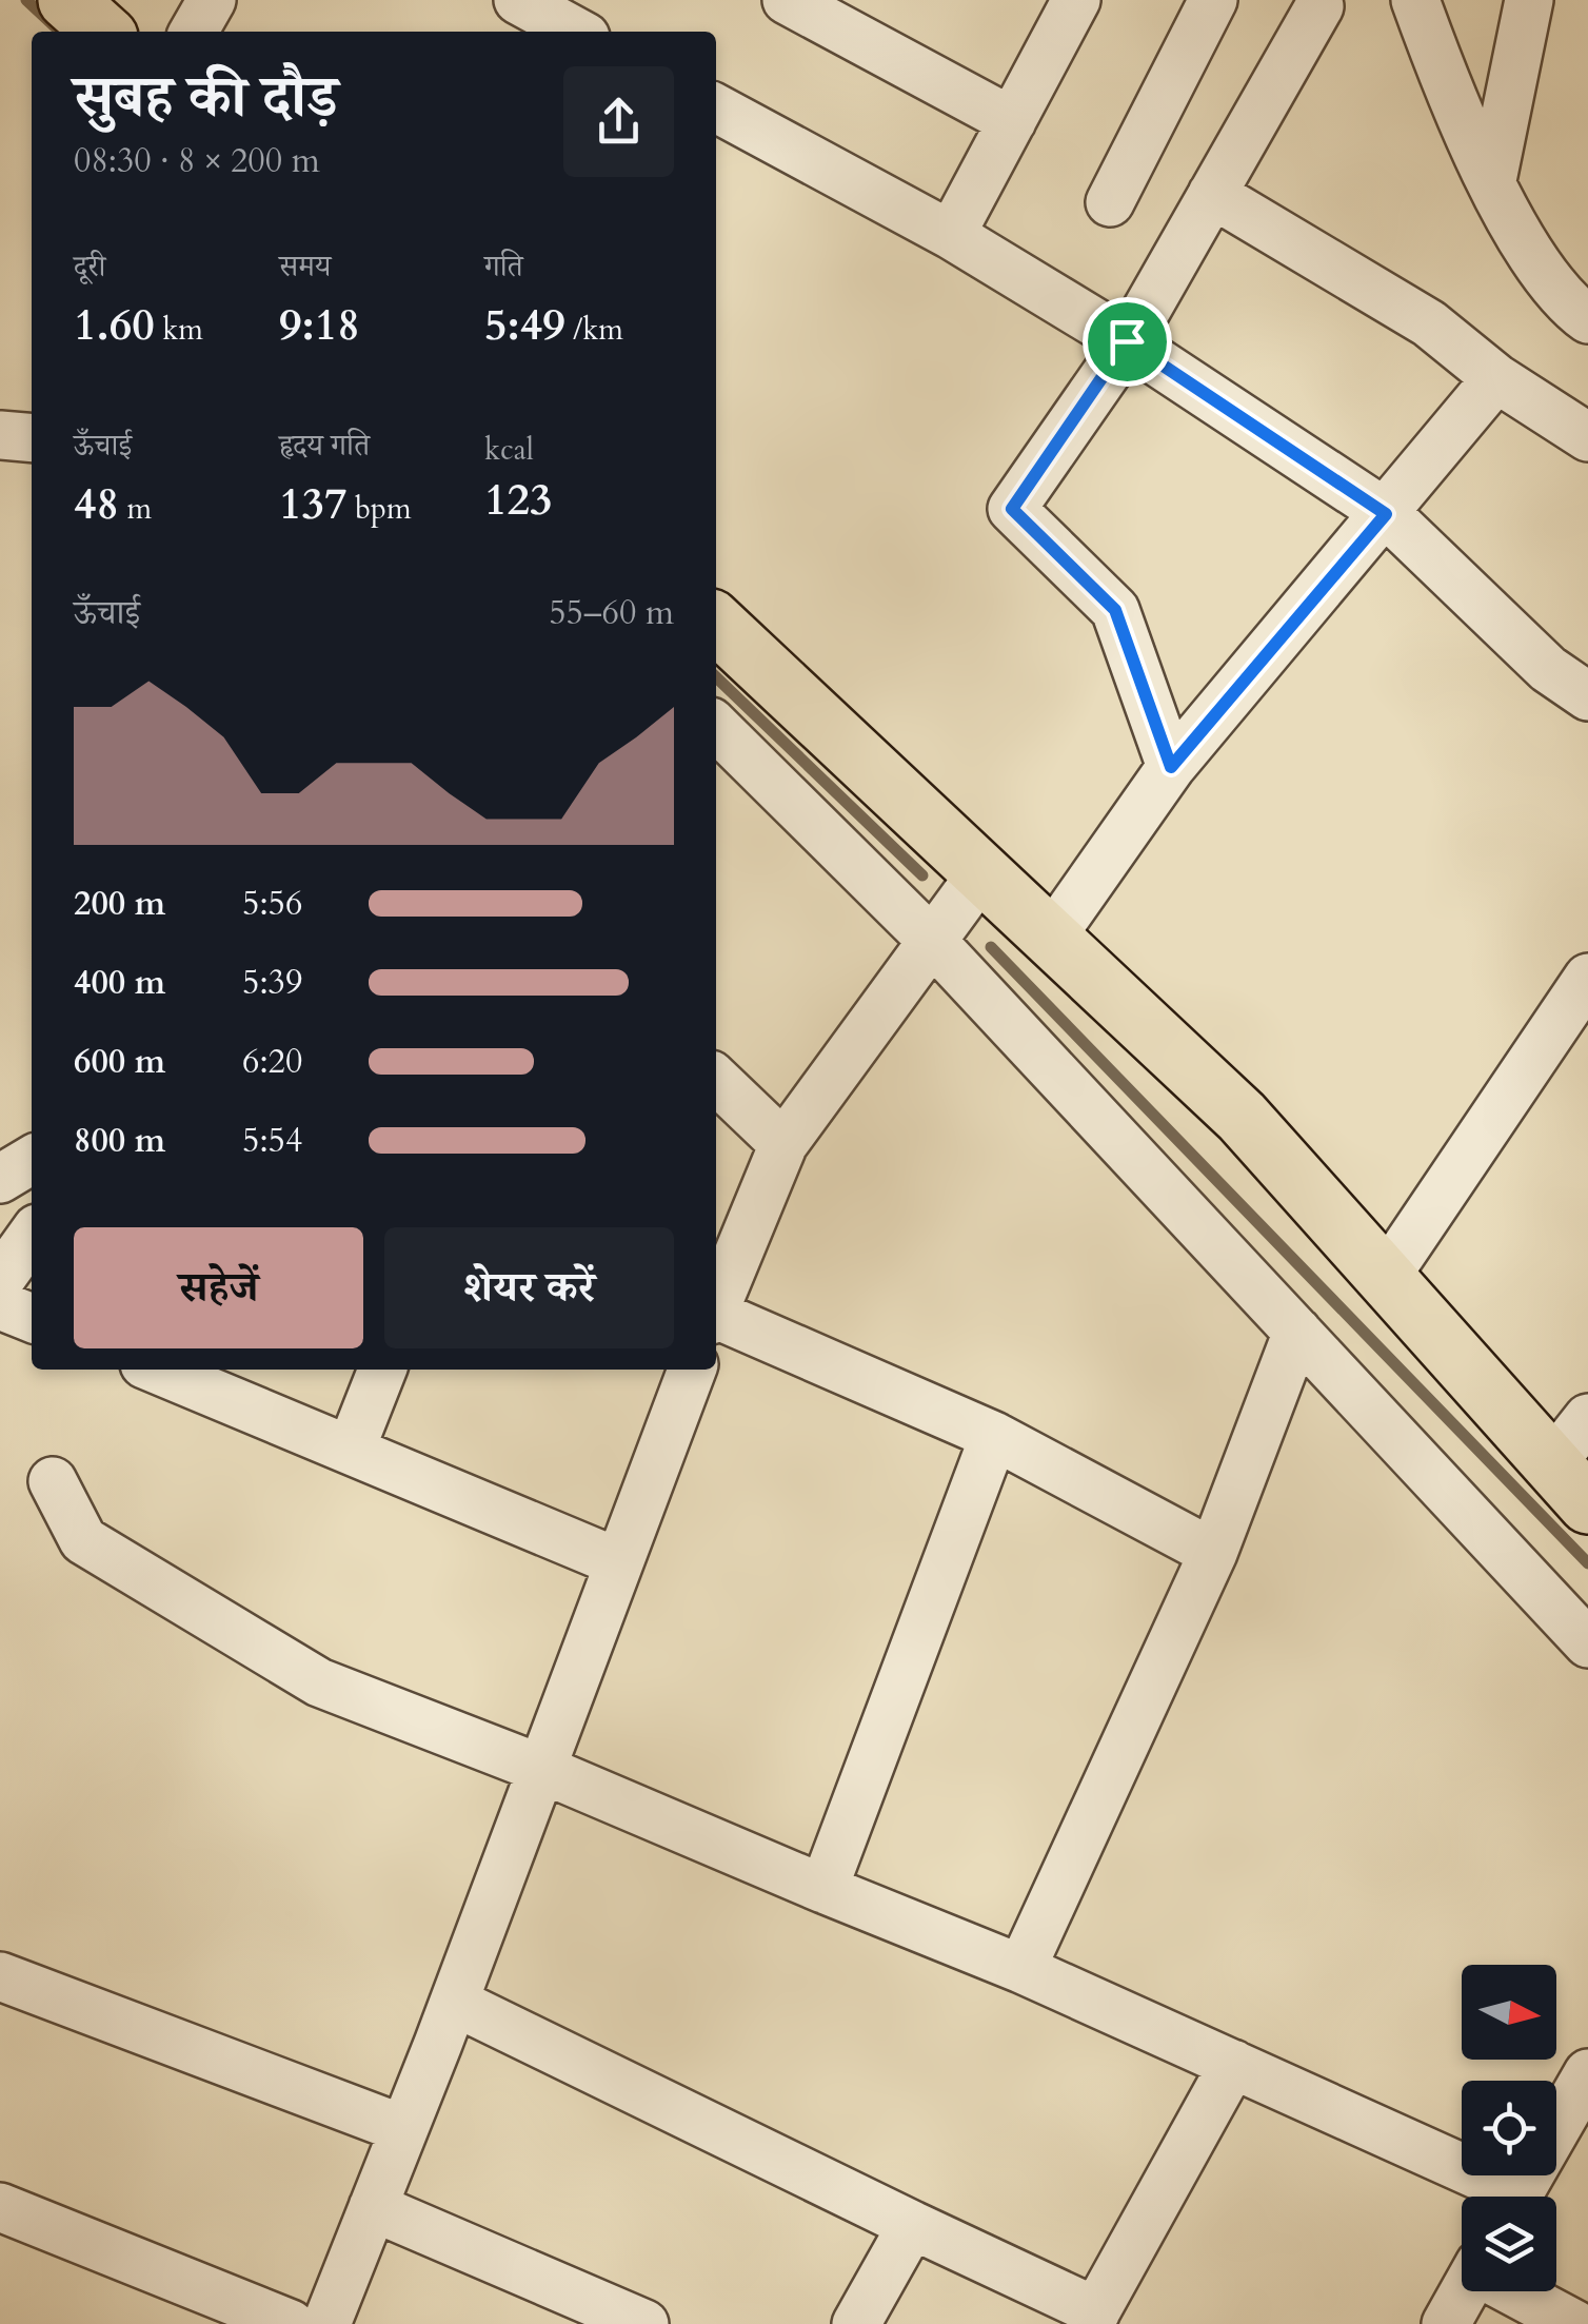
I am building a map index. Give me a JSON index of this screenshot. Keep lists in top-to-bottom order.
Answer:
{
  "north": "right",
  "page": {
    "heading": ["सुबह की दौड़", "08:30 · 8 × 200 m"],
    "stats": [
      ["दूरी", "1.60 km"],
      ["समय", "9:18"],
      ["गति", "5:49 /km"],
      ["ऊँचाई", "48 m"],
      ["हृदय गति", "137 bpm"],
      ["kcal", "123"]
    ],
    "chart": ["ऊँचाई", "55–60 m"],
    "list": [
      {
        "name": "200 m",
        "note": "5:56"
      },
      {
        "name": "400 m",
        "note": "5:39"
      },
      {
        "name": "600 m",
        "note": "6:20"
      },
      {
        "name": "800 m",
        "note": "5:54"
      }
    ],
    "buttons": ["सहेजें", "शेयर करें"]
  }
}
